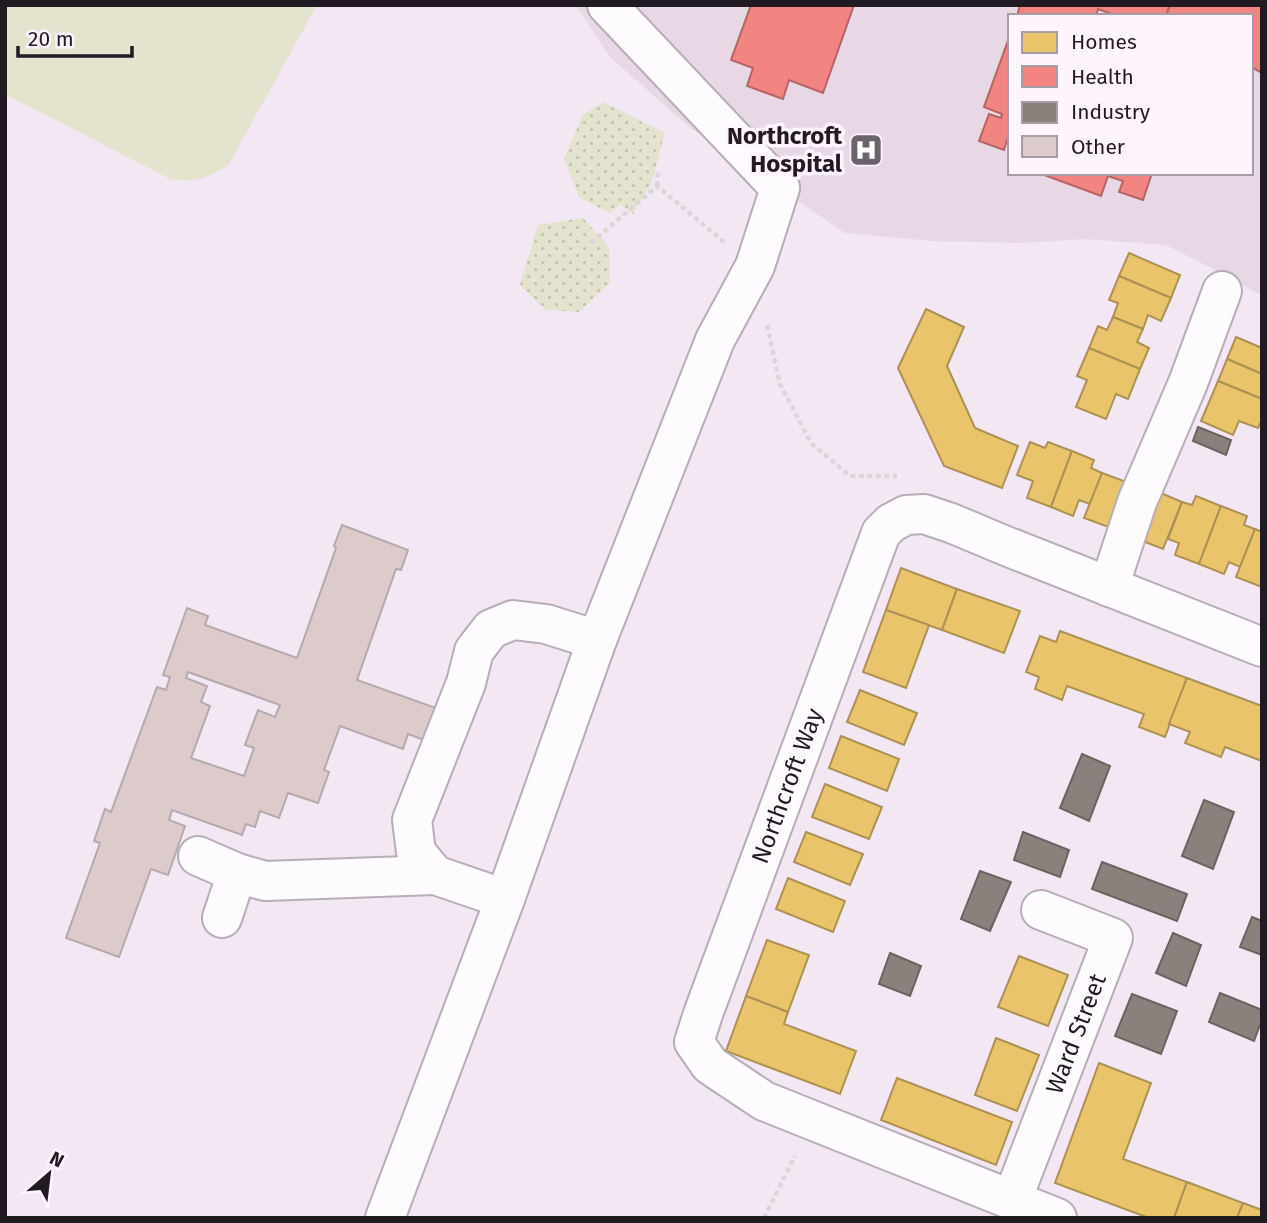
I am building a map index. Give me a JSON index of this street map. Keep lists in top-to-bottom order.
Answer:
{
  "streets": {
    "street": ["Northcroft Way", "Ward Street"]
  },
  "crossings": [
    ["Northcroft Way", "Ward Street"]
  ],
  "places": {
    "hospital": ["Northcroft Hospital"]
  },
  "legend": [
    "Homes",
    "Health",
    "Industry",
    "Other"
  ],
  "scale_bar": "20 m",
  "north": "top right"
}
